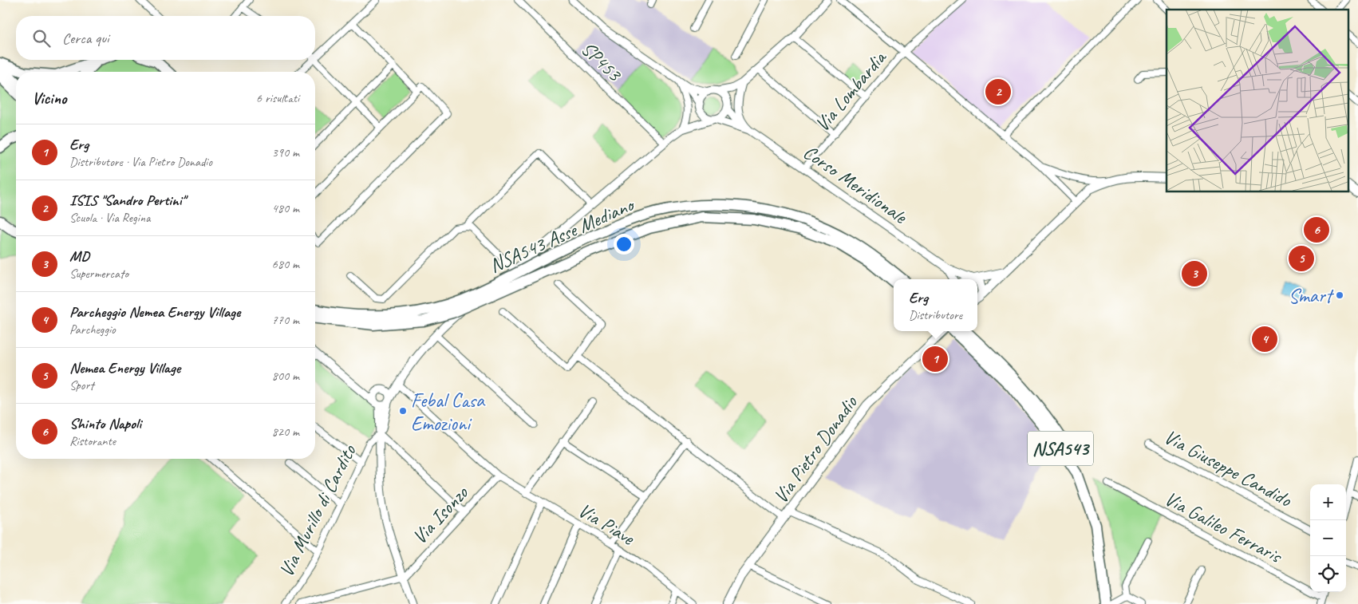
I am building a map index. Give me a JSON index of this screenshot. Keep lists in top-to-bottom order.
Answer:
{
  "streets": {
    "highway": ["NSA543 Asse Mediano", "NSA543"],
    "main road": ["Via Pietro Donadio"],
    "street": [
      "SP453",
      "Via Lombardia",
      "Corso Meridionale",
      "Via Giuseppe Candido",
      "Via Murillo di Cardito",
      "Via Isonzo",
      "Via Piave",
      "Via Galileo Ferraris"
    ]
  },
  "crossings": [
    ["Via Lombardia", "Corso Meridionale"],
    ["Via Isonzo", "Via Piave"]
  ],
  "places": ["Smart", "Febal Casa Emozioni"],
  "page": {
    "search": "Cerca qui",
    "heading": ["Vicino", "6 risultati"],
    "pins": [
      "2",
      "6",
      "5",
      "3",
      "4",
      "1"
    ],
    "list": [
      {
        "mark": "1",
        "name": "Erg",
        "note": "Distributore · Via Pietro Donadio",
        "value": "390 m"
      },
      {
        "mark": "2",
        "name": "ISIS \"Sandro Pertini\"",
        "note": "Scuola · Via Regina",
        "value": "480 m"
      },
      {
        "mark": "3",
        "name": "MD",
        "note": "Supermercato",
        "value": "680 m"
      },
      {
        "mark": "4",
        "name": "Parcheggio Nemea Energy Village",
        "note": "Parcheggio",
        "value": "770 m"
      },
      {
        "mark": "5",
        "name": "Nemea Energy Village",
        "note": "Sport",
        "value": "800 m"
      },
      {
        "mark": "6",
        "name": "Shinto Napoli",
        "note": "Ristorante",
        "value": "820 m"
      }
    ],
    "popup": ["Erg", "Distributore"],
    "map_buttons": ["+", "−"]
  }
}
